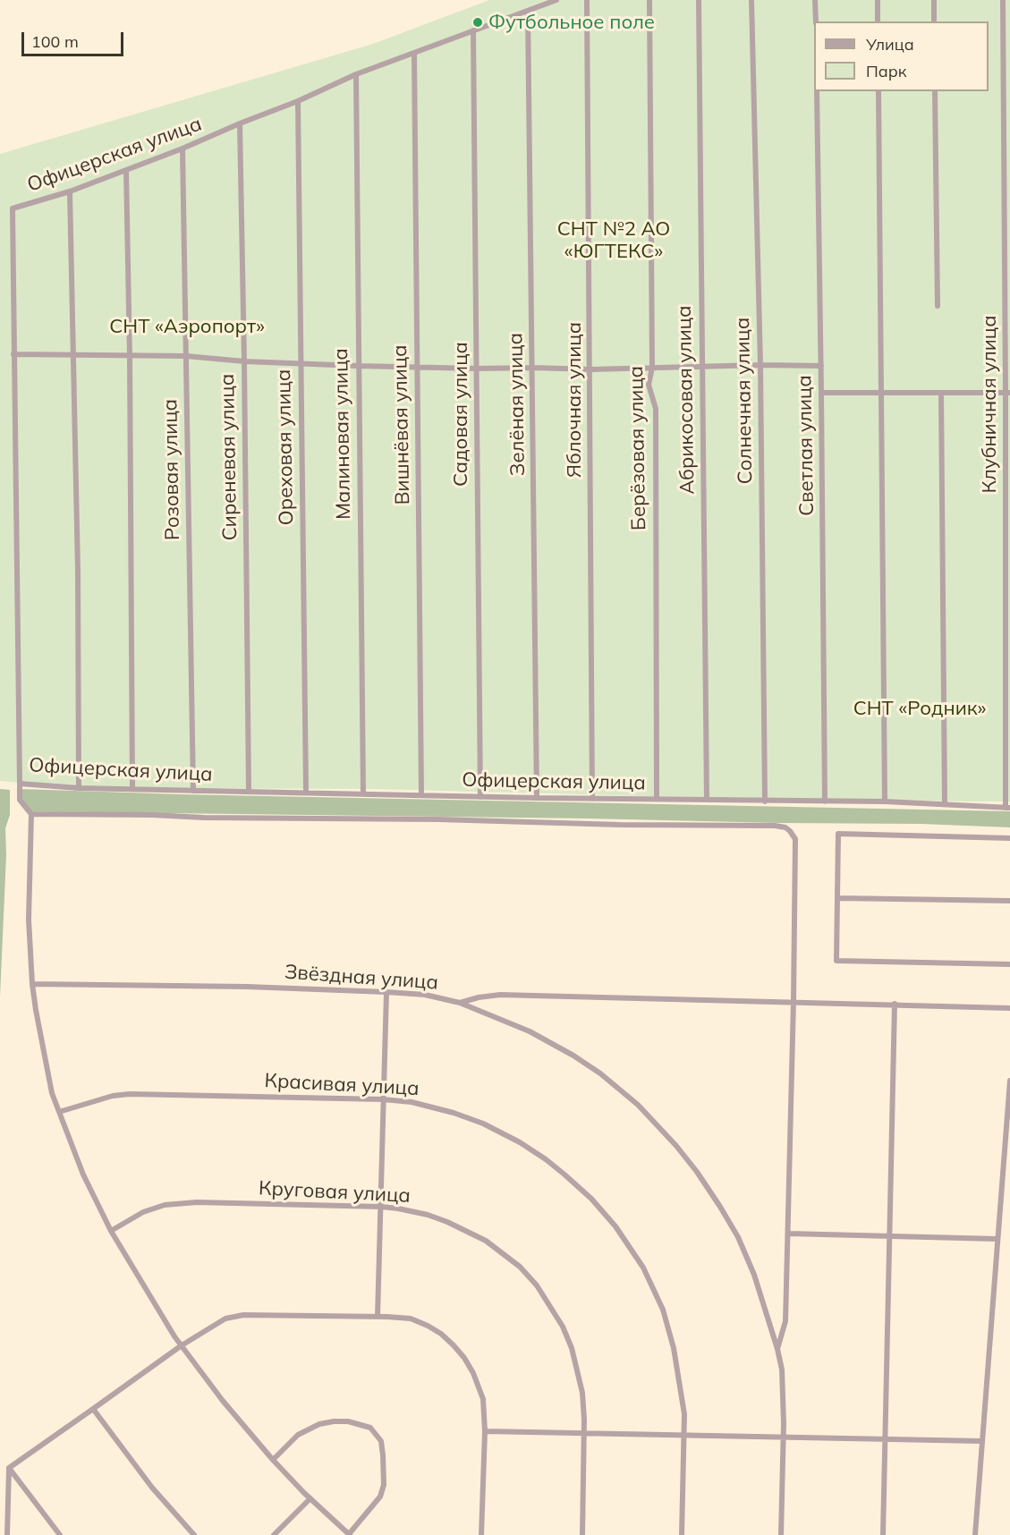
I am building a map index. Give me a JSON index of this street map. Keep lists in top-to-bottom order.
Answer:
{
  "streets": {
    "street": [
      "Офицерская улица",
      "Яблочная улица",
      "Абрикосовая улица",
      "Солнечная улица",
      "Зелёная улица",
      "Клубничная улица",
      "Садовая улица",
      "Вишнёвая улица",
      "Малиновая улица",
      "Светлая улица",
      "Ореховая улица",
      "Берёзовая улица",
      "Сиреневая улица",
      "Розовая улица",
      "Звёздная улица",
      "Красивая улица",
      "Круговая улица"
    ]
  },
  "crossings": [
    ["Офицерская улица", "Яблочная улица"],
    ["Офицерская улица", "Абрикосовая улица"],
    ["Офицерская улица", "Солнечная улица"],
    ["Офицерская улица", "Зелёная улица"],
    ["Офицерская улица", "Клубничная улица"],
    ["Офицерская улица", "Садовая улица"],
    ["Офицерская улица", "Вишнёвая улица"],
    ["Офицерская улица", "Малиновая улица"],
    ["Офицерская улица", "Светлая улица"],
    ["Офицерская улица", "Ореховая улица"],
    ["Офицерская улица", "Берёзовая улица"],
    ["Офицерская улица", "Сиреневая улица"],
    ["Офицерская улица", "Розовая улица"]
  ],
  "parks": ["СНТ №2 АО «ЮГТЕКС»", "СНТ «Аэропорт»", "СНТ «Родник»"],
  "places": ["Футбольное поле"],
  "legend": ["Улица", "Парк"],
  "scale_bar": "100 m"
}
